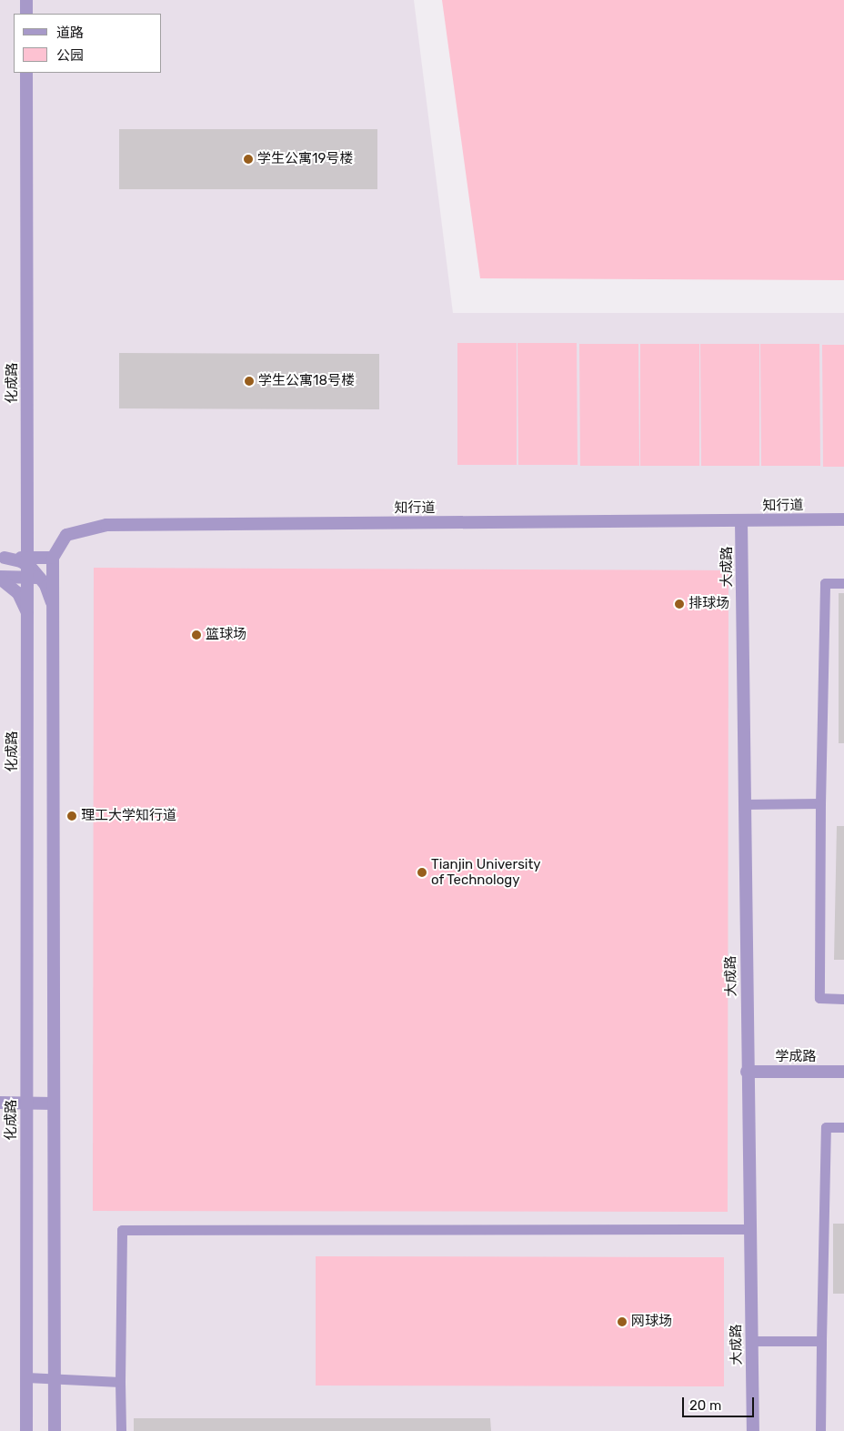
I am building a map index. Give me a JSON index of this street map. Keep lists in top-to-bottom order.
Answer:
{
  "streets": {
    "street": [
      "化成路",
      "知行道",
      "大成路",
      "学成路"
    ]
  },
  "crossings": [
    ["化成路", "知行道"],
    ["知行道", "大成路"],
    ["大成路", "学成路"]
  ],
  "places": [
    "学生公寓19号楼",
    "学生公寓18号楼",
    "排球场",
    "篮球场",
    "理工大学知行道",
    "Tianjin University of Technology",
    "网球场"
  ],
  "legend": ["道路", "公园"],
  "scale_bar": "20 m"
}
